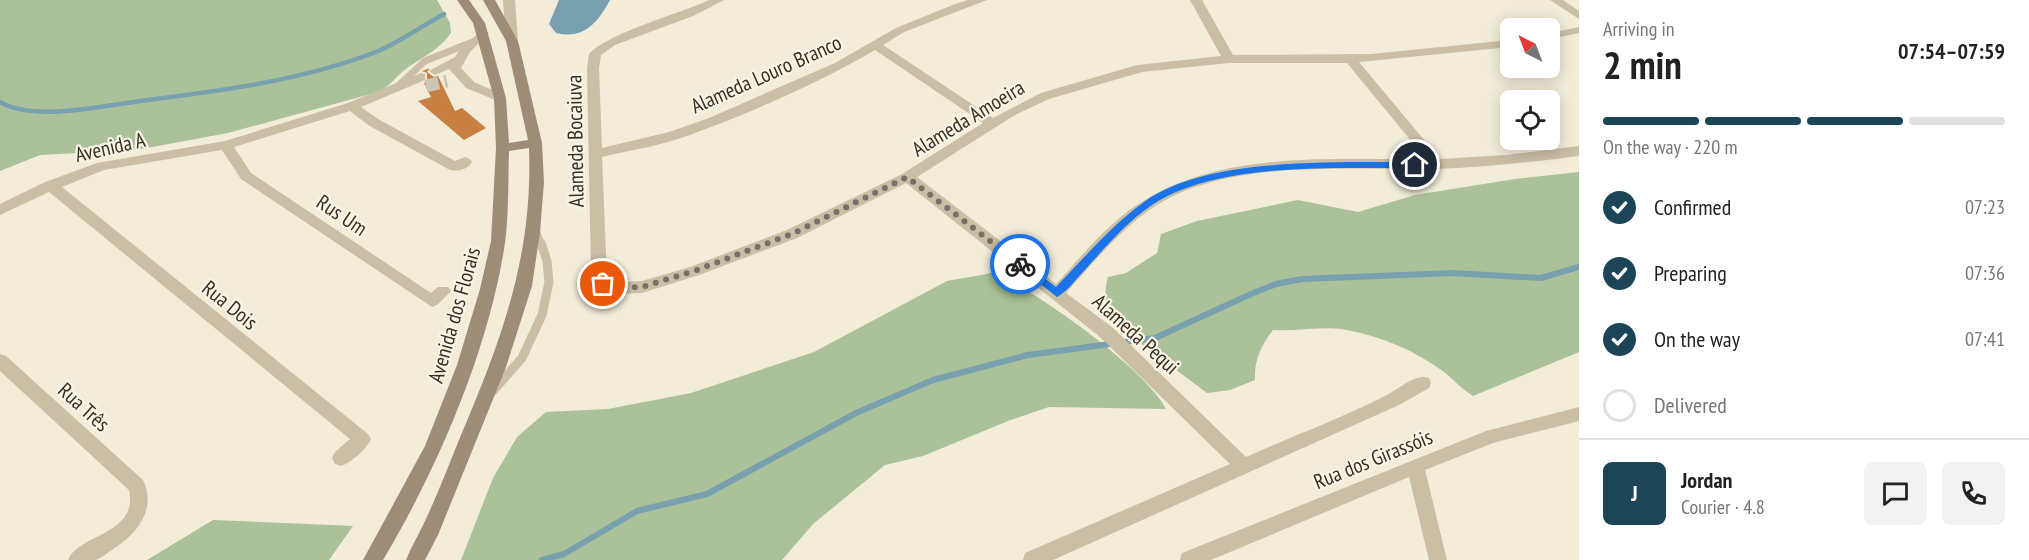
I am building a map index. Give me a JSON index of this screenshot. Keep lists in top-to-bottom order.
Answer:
{
  "streets": {
    "street": [
      "Alameda Louro Branco",
      "Alameda Amoeira",
      "Alameda Bocaiuva",
      "Avenida A",
      "Rus Um",
      "Rua Dois",
      "Avenida dos Florais",
      "Alameda Pequi",
      "Rua Três",
      "Rua dos Girassóis"
    ]
  },
  "crossings": [
    ["Alameda Louro Branco", "Alameda Bocaiuva"],
    ["Alameda Amoeira", "Alameda Bocaiuva"],
    ["Alameda Amoeira", "Alameda Pequi"],
    ["Avenida A", "Rus Um"],
    ["Avenida A", "Rua Dois"]
  ],
  "north": "top left",
  "page": {
    "heading": ["2 min", "Arriving in", "07:54–07:59"],
    "panel": ["Jordan", "Courier · 4.8"],
    "bar": "On the way · 220 m",
    "list": [
      ["Confirmed", "07:23"],
      ["Preparing", "07:36"],
      ["On the way", "07:41"],
      "Delivered"
    ],
    "round": "J"
  }
}
